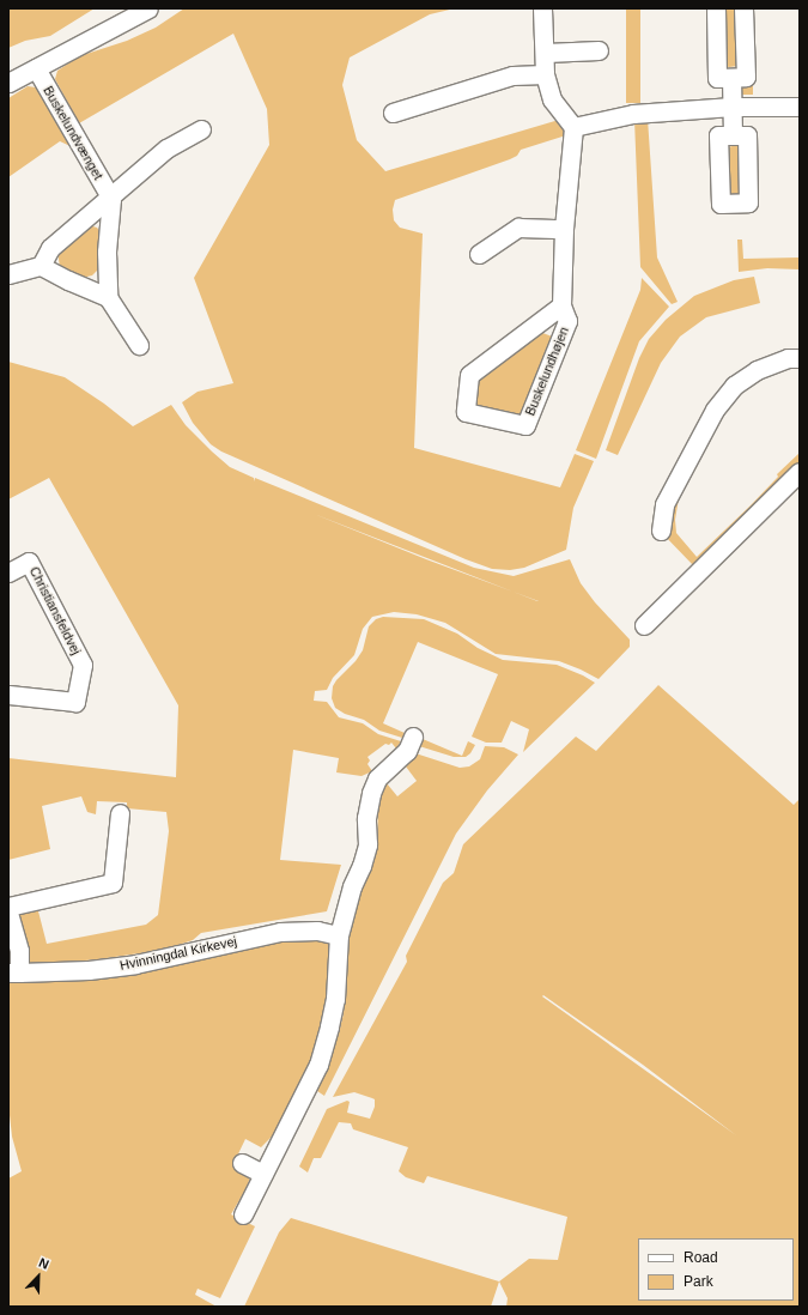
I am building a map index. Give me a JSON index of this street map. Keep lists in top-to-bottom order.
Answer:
{
  "streets": {
    "street": [
      "Buskelundvænget",
      "Buskelundhøjen",
      "Christiansfeldvej",
      "Hvinningdal Kirkevej"
    ]
  },
  "legend": ["Road", "Park"],
  "north": "top right"
}
